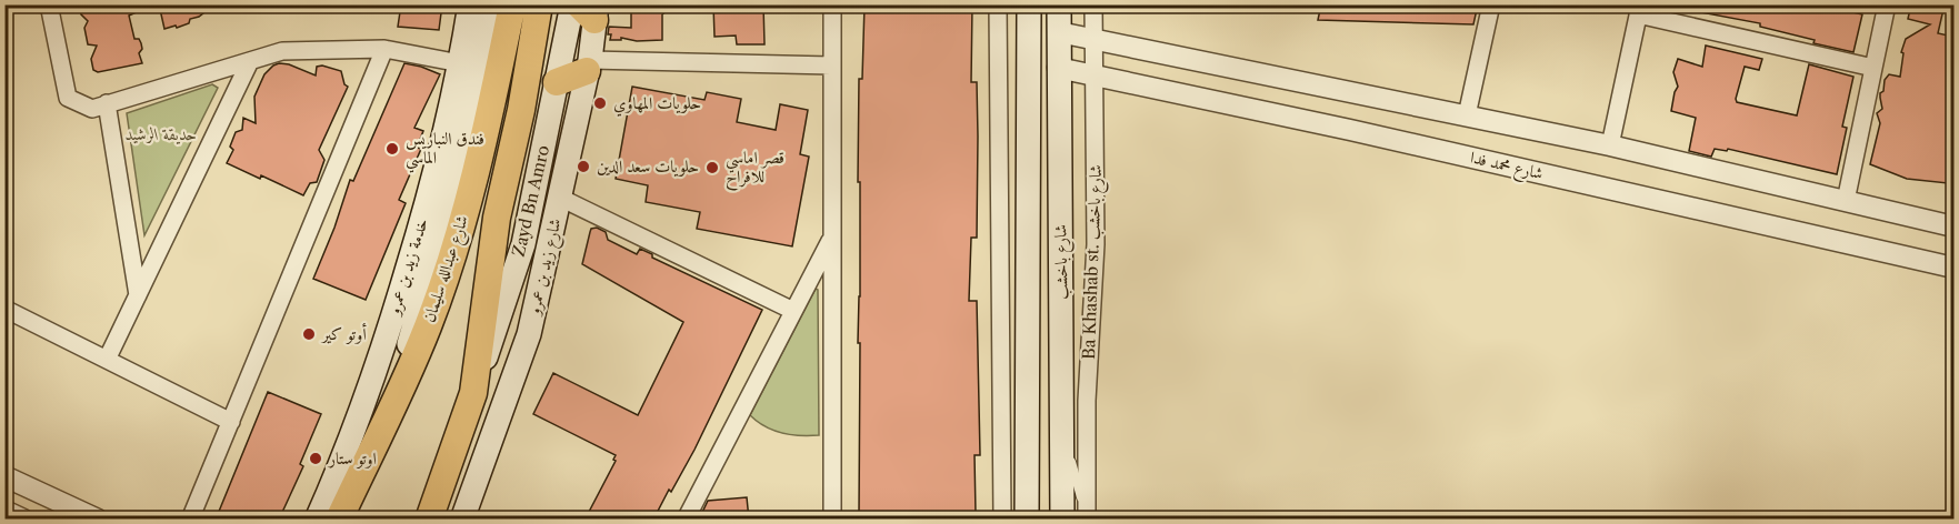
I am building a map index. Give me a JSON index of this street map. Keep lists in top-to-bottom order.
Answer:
{
  "streets": {
    "main road": [
      "Zayd Bn Amro",
      "شارع باخشب",
      "خدمة زيد بن عمرو",
      "شارع زيد بن عمرو",
      "شارع عبدالله سليمان"
    ],
    "street": ["شارع محمد فدا", "Ba Khashab st. شارع باخشب"]
  },
  "crossings": [
    ["شارع محمد فدا", "شارع باخشب"],
    ["شارع محمد فدا", "Ba Khashab st. شارع باخشب"],
    ["Zayd Bn Amro", "شارع عبدالله سليمان"]
  ],
  "parks": ["حديقة الرشيد"],
  "places": [
    "حلويات المهاوي",
    "فندق النباريس الماسي",
    "حلويات سعد الدين",
    "قصر اماسي للافراح",
    "أوتو كير",
    "اوتو ستار"
  ]
}
